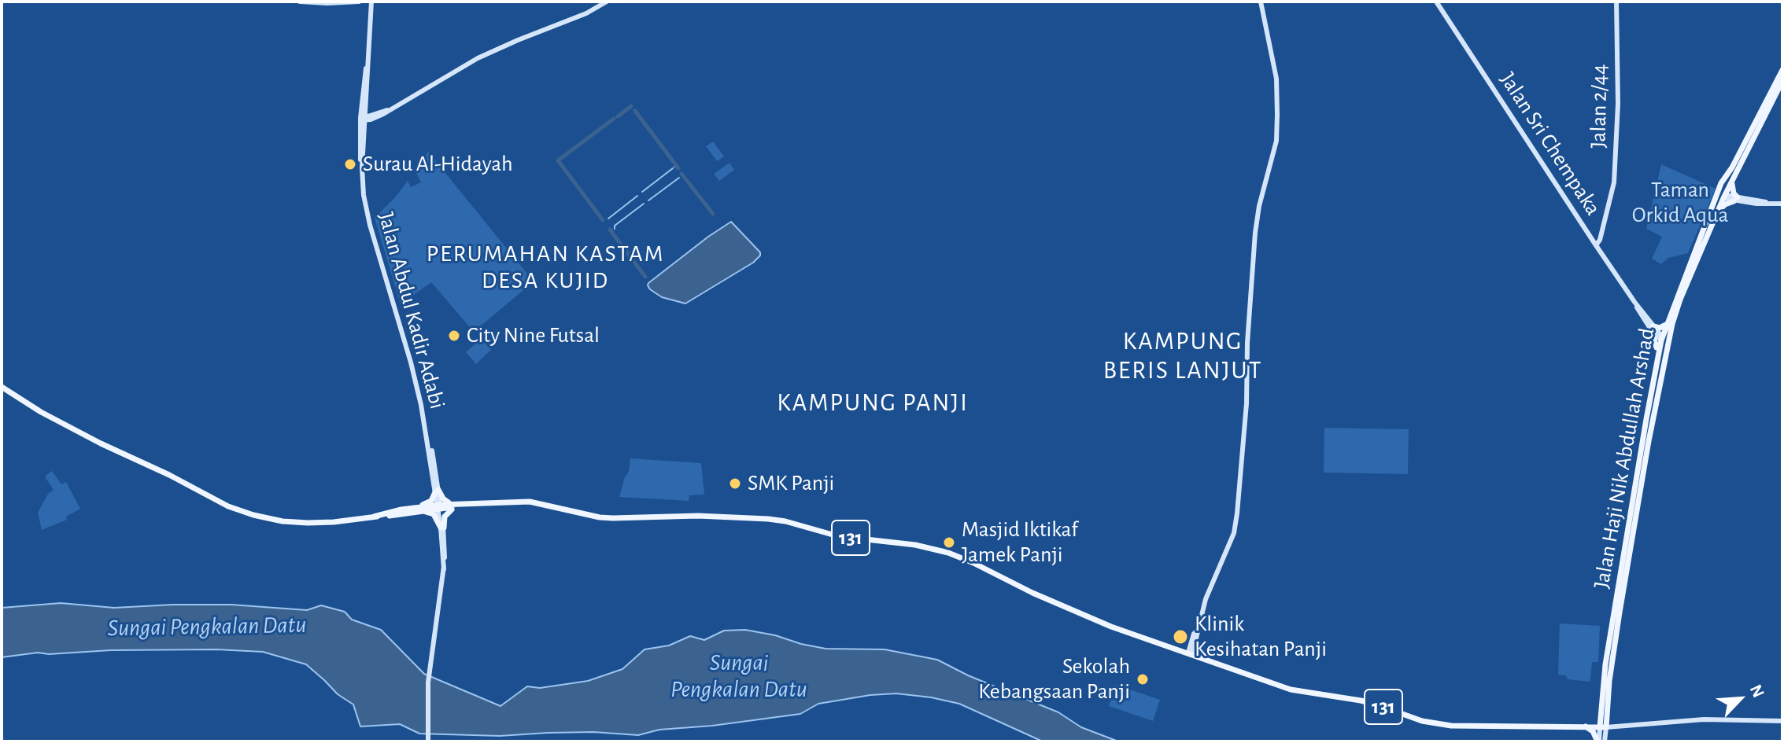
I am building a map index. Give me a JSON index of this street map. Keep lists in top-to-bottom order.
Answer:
{
  "streets": {
    "main road": [
      "Jalan 2/44",
      "Jalan Sri Chempaka",
      "Jalan Abdul Kadir Adabi",
      "Jalan Haji Nik Abdullah Arshad",
      "131"
    ]
  },
  "crossings": [
    ["Jalan 2/44", "Jalan Sri Chempaka"],
    ["Jalan Sri Chempaka", "Jalan Haji Nik Abdullah Arshad"],
    ["Jalan Abdul Kadir Adabi", "131"],
    ["Jalan Haji Nik Abdullah Arshad", "131"]
  ],
  "districts": ["PERUMAHAN KASTAM DESA KUJID", "KAMPUNG BERIS LANJUT", "KAMPUNG PANJI"],
  "water": ["Sungai Pengkalan Datu"],
  "parks": ["Taman Orkid Aqua"],
  "places": [
    "Surau Al-Hidayah",
    "City Nine Futsal",
    "SMK Panji",
    "Masjid Iktikaf Jamek Panji",
    "Klinik Kesihatan Panji",
    "Sekolah Kebangsaan Panji"
  ],
  "north": "top right"
}
